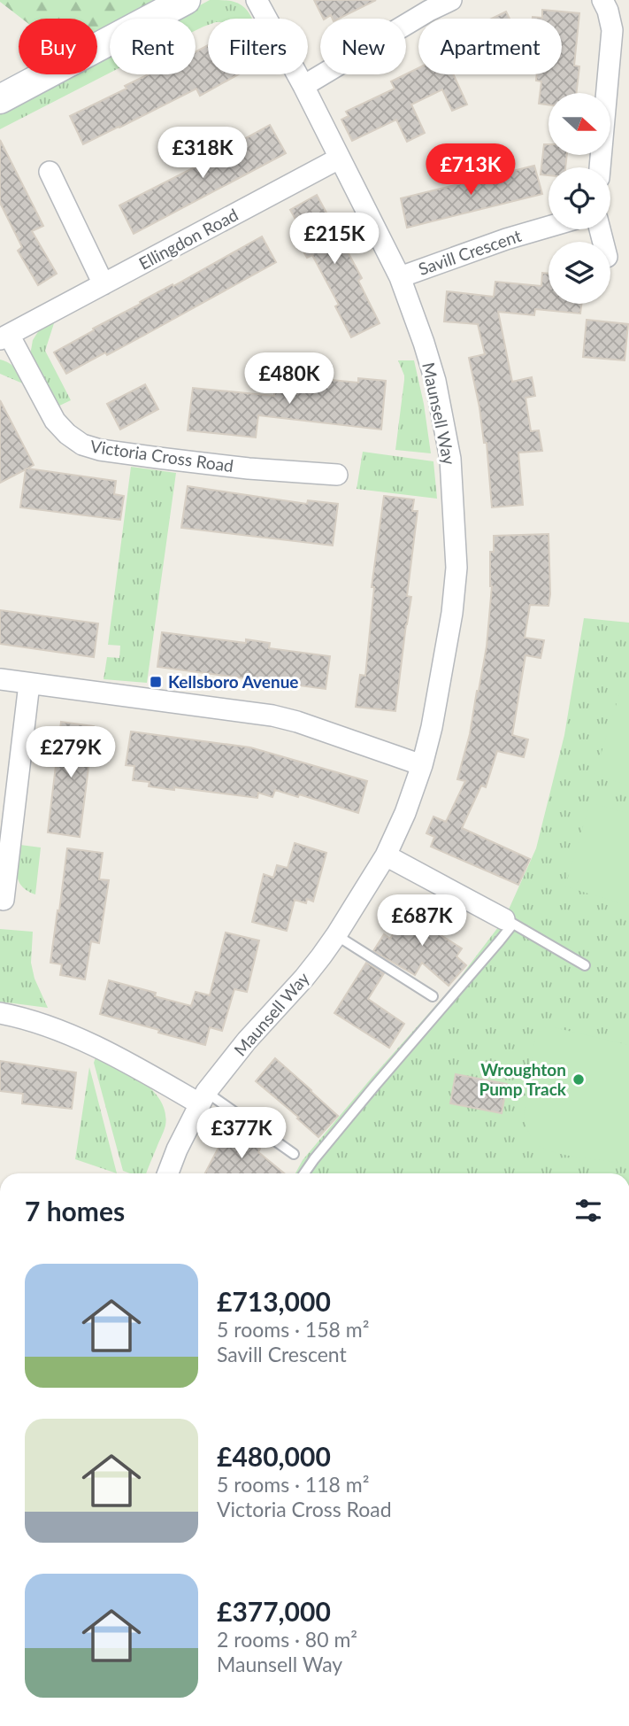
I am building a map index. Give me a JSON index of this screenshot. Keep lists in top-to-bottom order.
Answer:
{
  "streets": {
    "street": [
      "Ellingdon Road",
      "Savill Crescent",
      "Maunsell Way",
      "Victoria Cross Road"
    ]
  },
  "crossings": [
    ["Ellingdon Road", "Maunsell Way"],
    ["Ellingdon Road", "Victoria Cross Road"],
    ["Savill Crescent", "Maunsell Way"]
  ],
  "places": {
    "transit": ["Kellsboro Avenue"],
    "other": ["Wroughton Pump Track"]
  },
  "north": "right",
  "page": {
    "chip": [
      "Buy",
      "Rent",
      "Filters",
      "New",
      "Apartment"
    ],
    "price": [
      "£318K",
      "£713K",
      "£215K",
      "£480K",
      "£279K",
      "£687K",
      "£377K"
    ],
    "heading": "7 homes",
    "list": [
      {
        "name": "£713,000",
        "note": "5 rooms · 158 m² · Savill Crescent"
      },
      {
        "name": "£480,000",
        "note": "5 rooms · 118 m² · Victoria Cross Road"
      },
      {
        "name": "£377,000",
        "note": "2 rooms · 80 m² · Maunsell Way"
      }
    ]
  }
}
